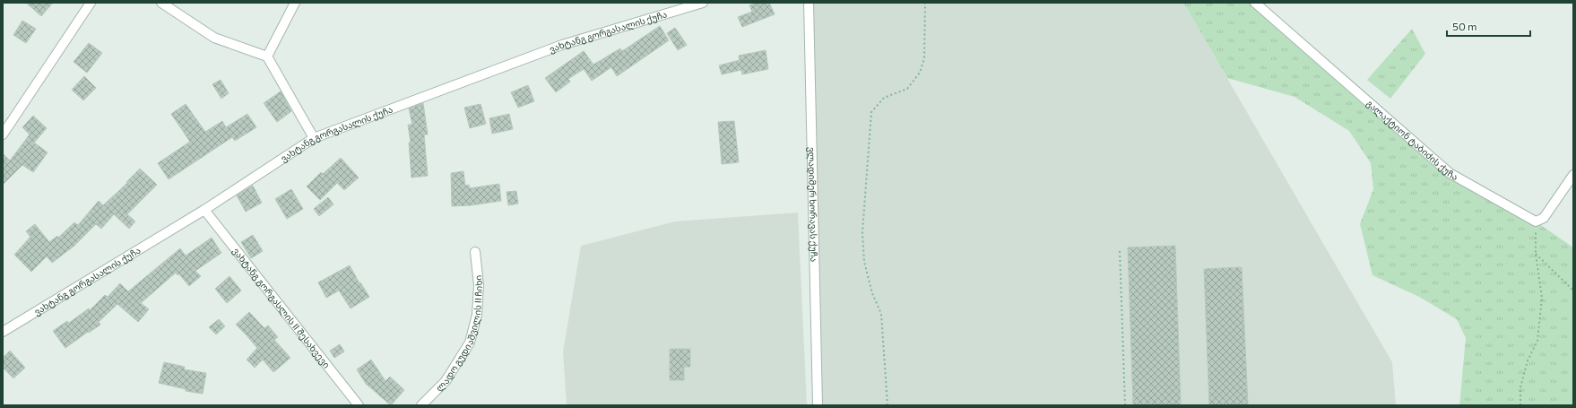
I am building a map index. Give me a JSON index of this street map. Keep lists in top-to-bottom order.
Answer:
{
  "streets": {
    "street": [
      "ვახტანგ გორგასალის ქუჩა",
      "გალაქტიონ ტაბიძის ქუჩა",
      "ვლადიმერ ხორავას ქუჩა",
      "ვახტანგ გორგასლის II შესახვევი",
      "ლადო გუდიაშვილის II ჩიხი"
    ]
  },
  "crossings": [
    ["ვახტანგ გორგასალის ქუჩა", "ვახტანგ გორგასლის II შესახვევი"]
  ],
  "scale_bar": "50 m"
}
